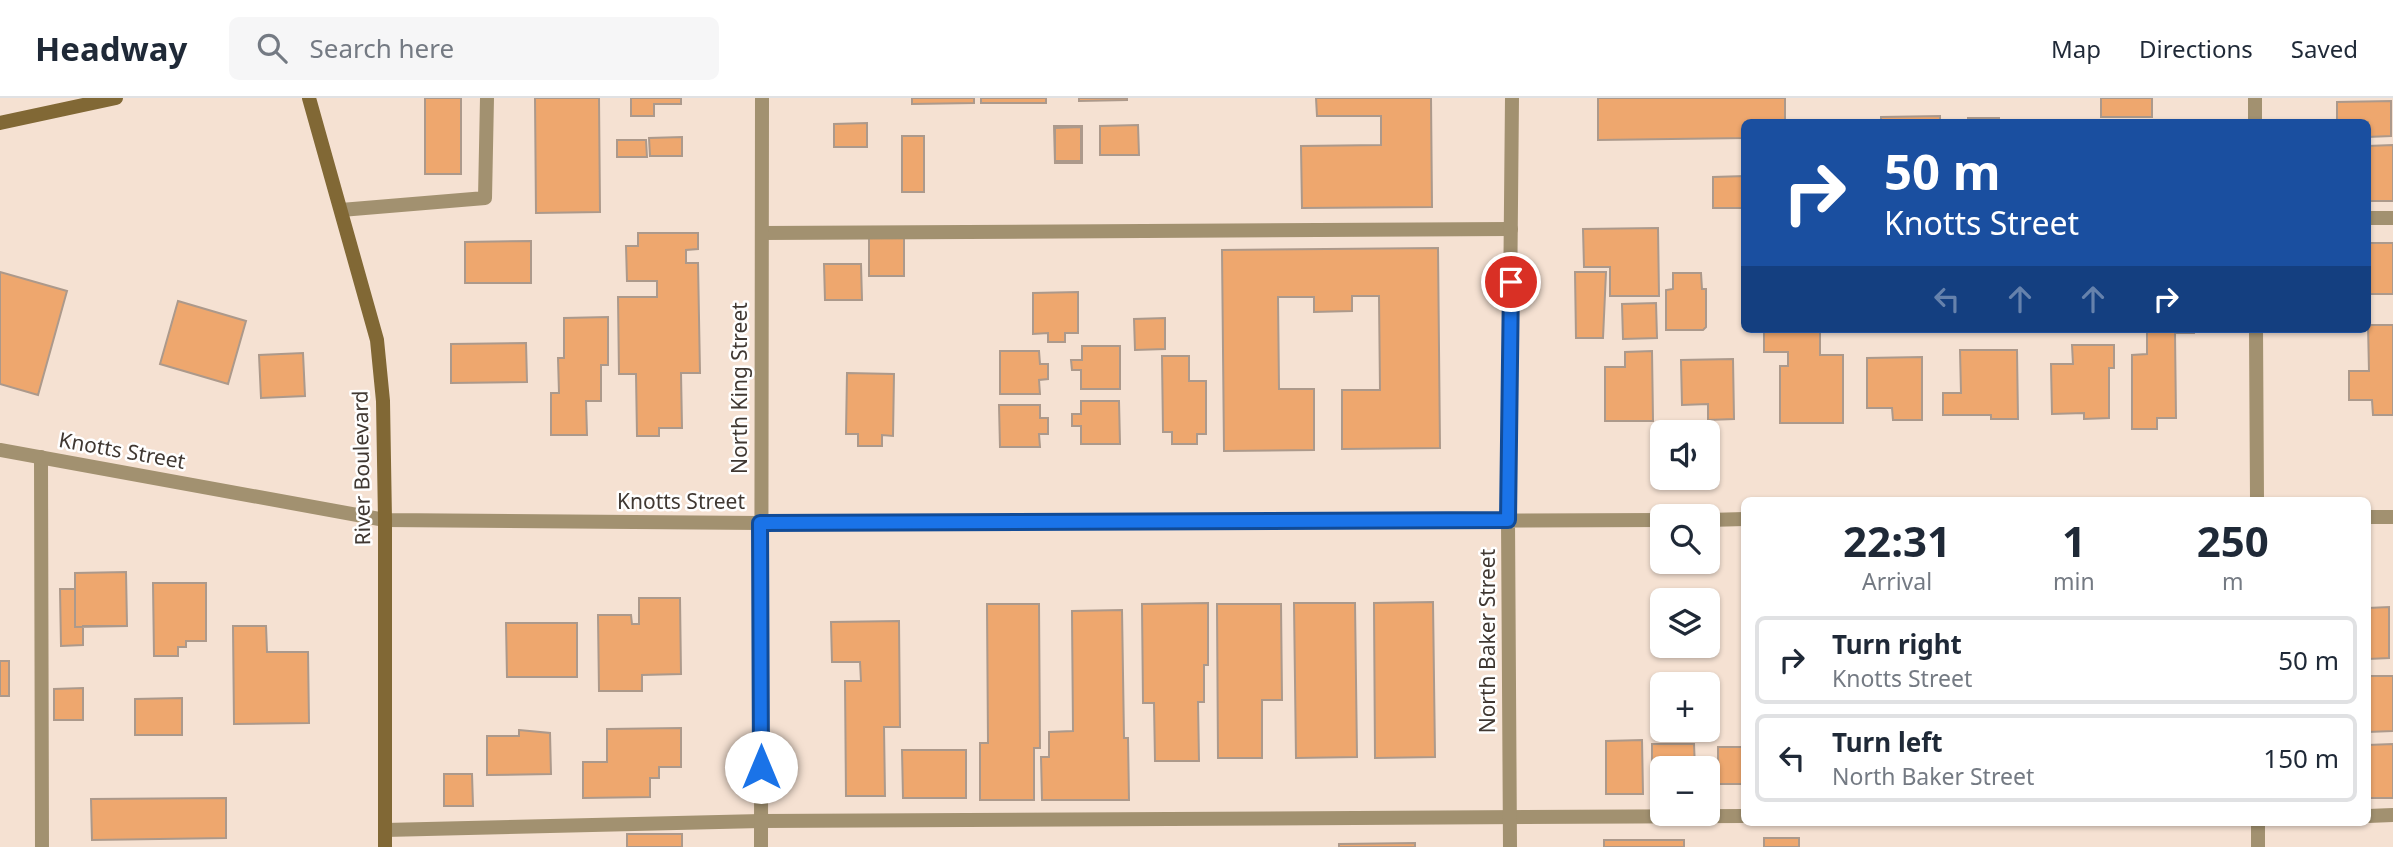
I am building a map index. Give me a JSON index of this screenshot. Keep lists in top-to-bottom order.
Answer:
{
  "streets": {
    "main road": ["River Boulevard"],
    "street": ["North King Street", "Knotts Street", "North Baker Street"]
  },
  "crossings": [
    ["North King Street", "Knotts Street"],
    ["Knotts Street", "River Boulevard"],
    ["Knotts Street", "North Baker Street"]
  ],
  "page": {
    "header": "Headway",
    "search": "Search here",
    "nav": ["Map", "Directions", "Saved"],
    "turn": ["50 m", "Knotts Street"],
    "map_buttons": ["+", "−"],
    "eta": [
      "22:31",
      "Arrival",
      "1",
      "min",
      "250",
      "m"
    ],
    "list": [
      {
        "name": "Turn right",
        "note": "Knotts Street",
        "value": "50 m"
      },
      {
        "name": "Turn left",
        "note": "North Baker Street",
        "value": "150 m"
      }
    ]
  }
}
